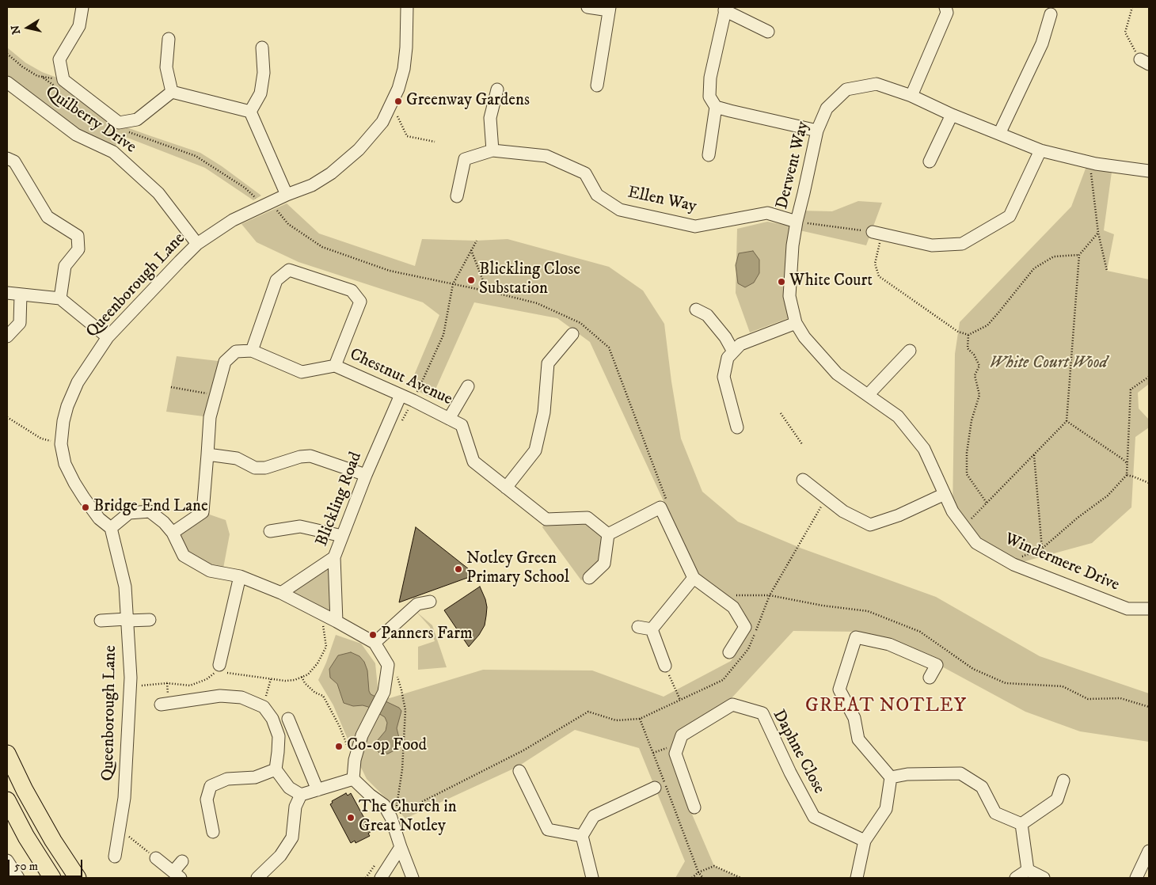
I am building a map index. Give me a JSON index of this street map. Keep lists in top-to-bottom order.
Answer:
{
  "streets": {
    "street": [
      "Quilberry Drive",
      "Derwent Way",
      "Ellen Way",
      "Queenborough Lane",
      "Chestnut Avenue",
      "Blickling Road",
      "Windermere Drive",
      "Daphne Close"
    ]
  },
  "crossings": [
    ["Quilberry Drive", "Queenborough Lane"],
    ["Derwent Way", "Ellen Way"],
    ["Derwent Way", "Windermere Drive"],
    ["Chestnut Avenue", "Blickling Road"]
  ],
  "districts": ["GREAT NOTLEY"],
  "parks": ["White Court Wood"],
  "places": [
    "Greenway Gardens",
    "Blickling Close Substation",
    "White Court",
    "Bridge End Lane",
    "Notley Green Primary School",
    "Panners Farm",
    "Co-op Food",
    "The Church in Great Notley"
  ],
  "scale_bar": "50 m",
  "north": "left"
}
